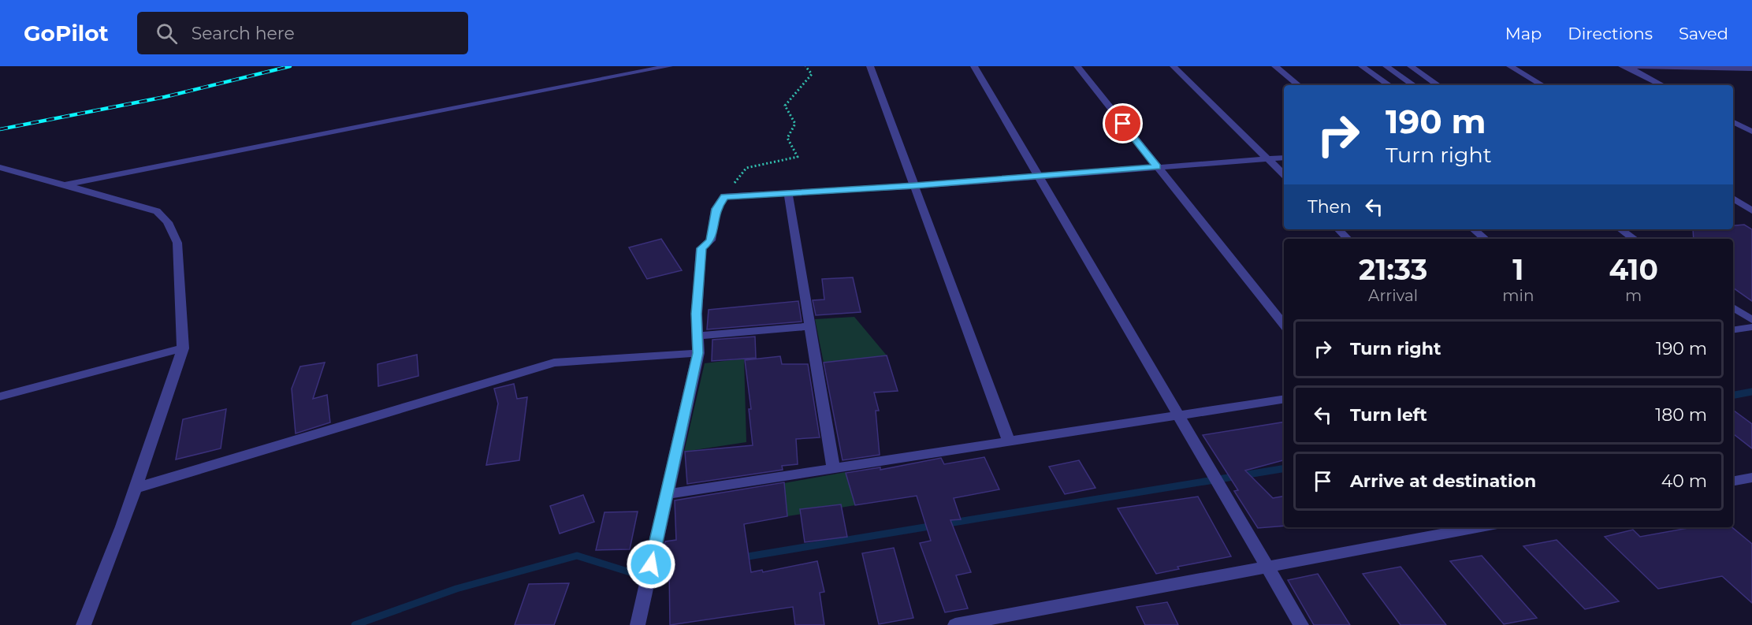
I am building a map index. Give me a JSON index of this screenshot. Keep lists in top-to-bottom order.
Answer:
{
  "page": {
    "header": "GoPilot",
    "search": "Search here",
    "nav": ["Map", "Directions", "Saved"],
    "turn": ["190 m", "Turn right"],
    "then": "Then",
    "eta": [
      "21:33",
      "Arrival",
      "1",
      "min",
      "410",
      "m"
    ],
    "list": [
      {
        "name": "Turn right",
        "value": "190 m"
      },
      {
        "name": "Turn left",
        "value": "180 m"
      },
      {
        "name": "Arrive at destination",
        "value": "40 m"
      }
    ]
  }
}
